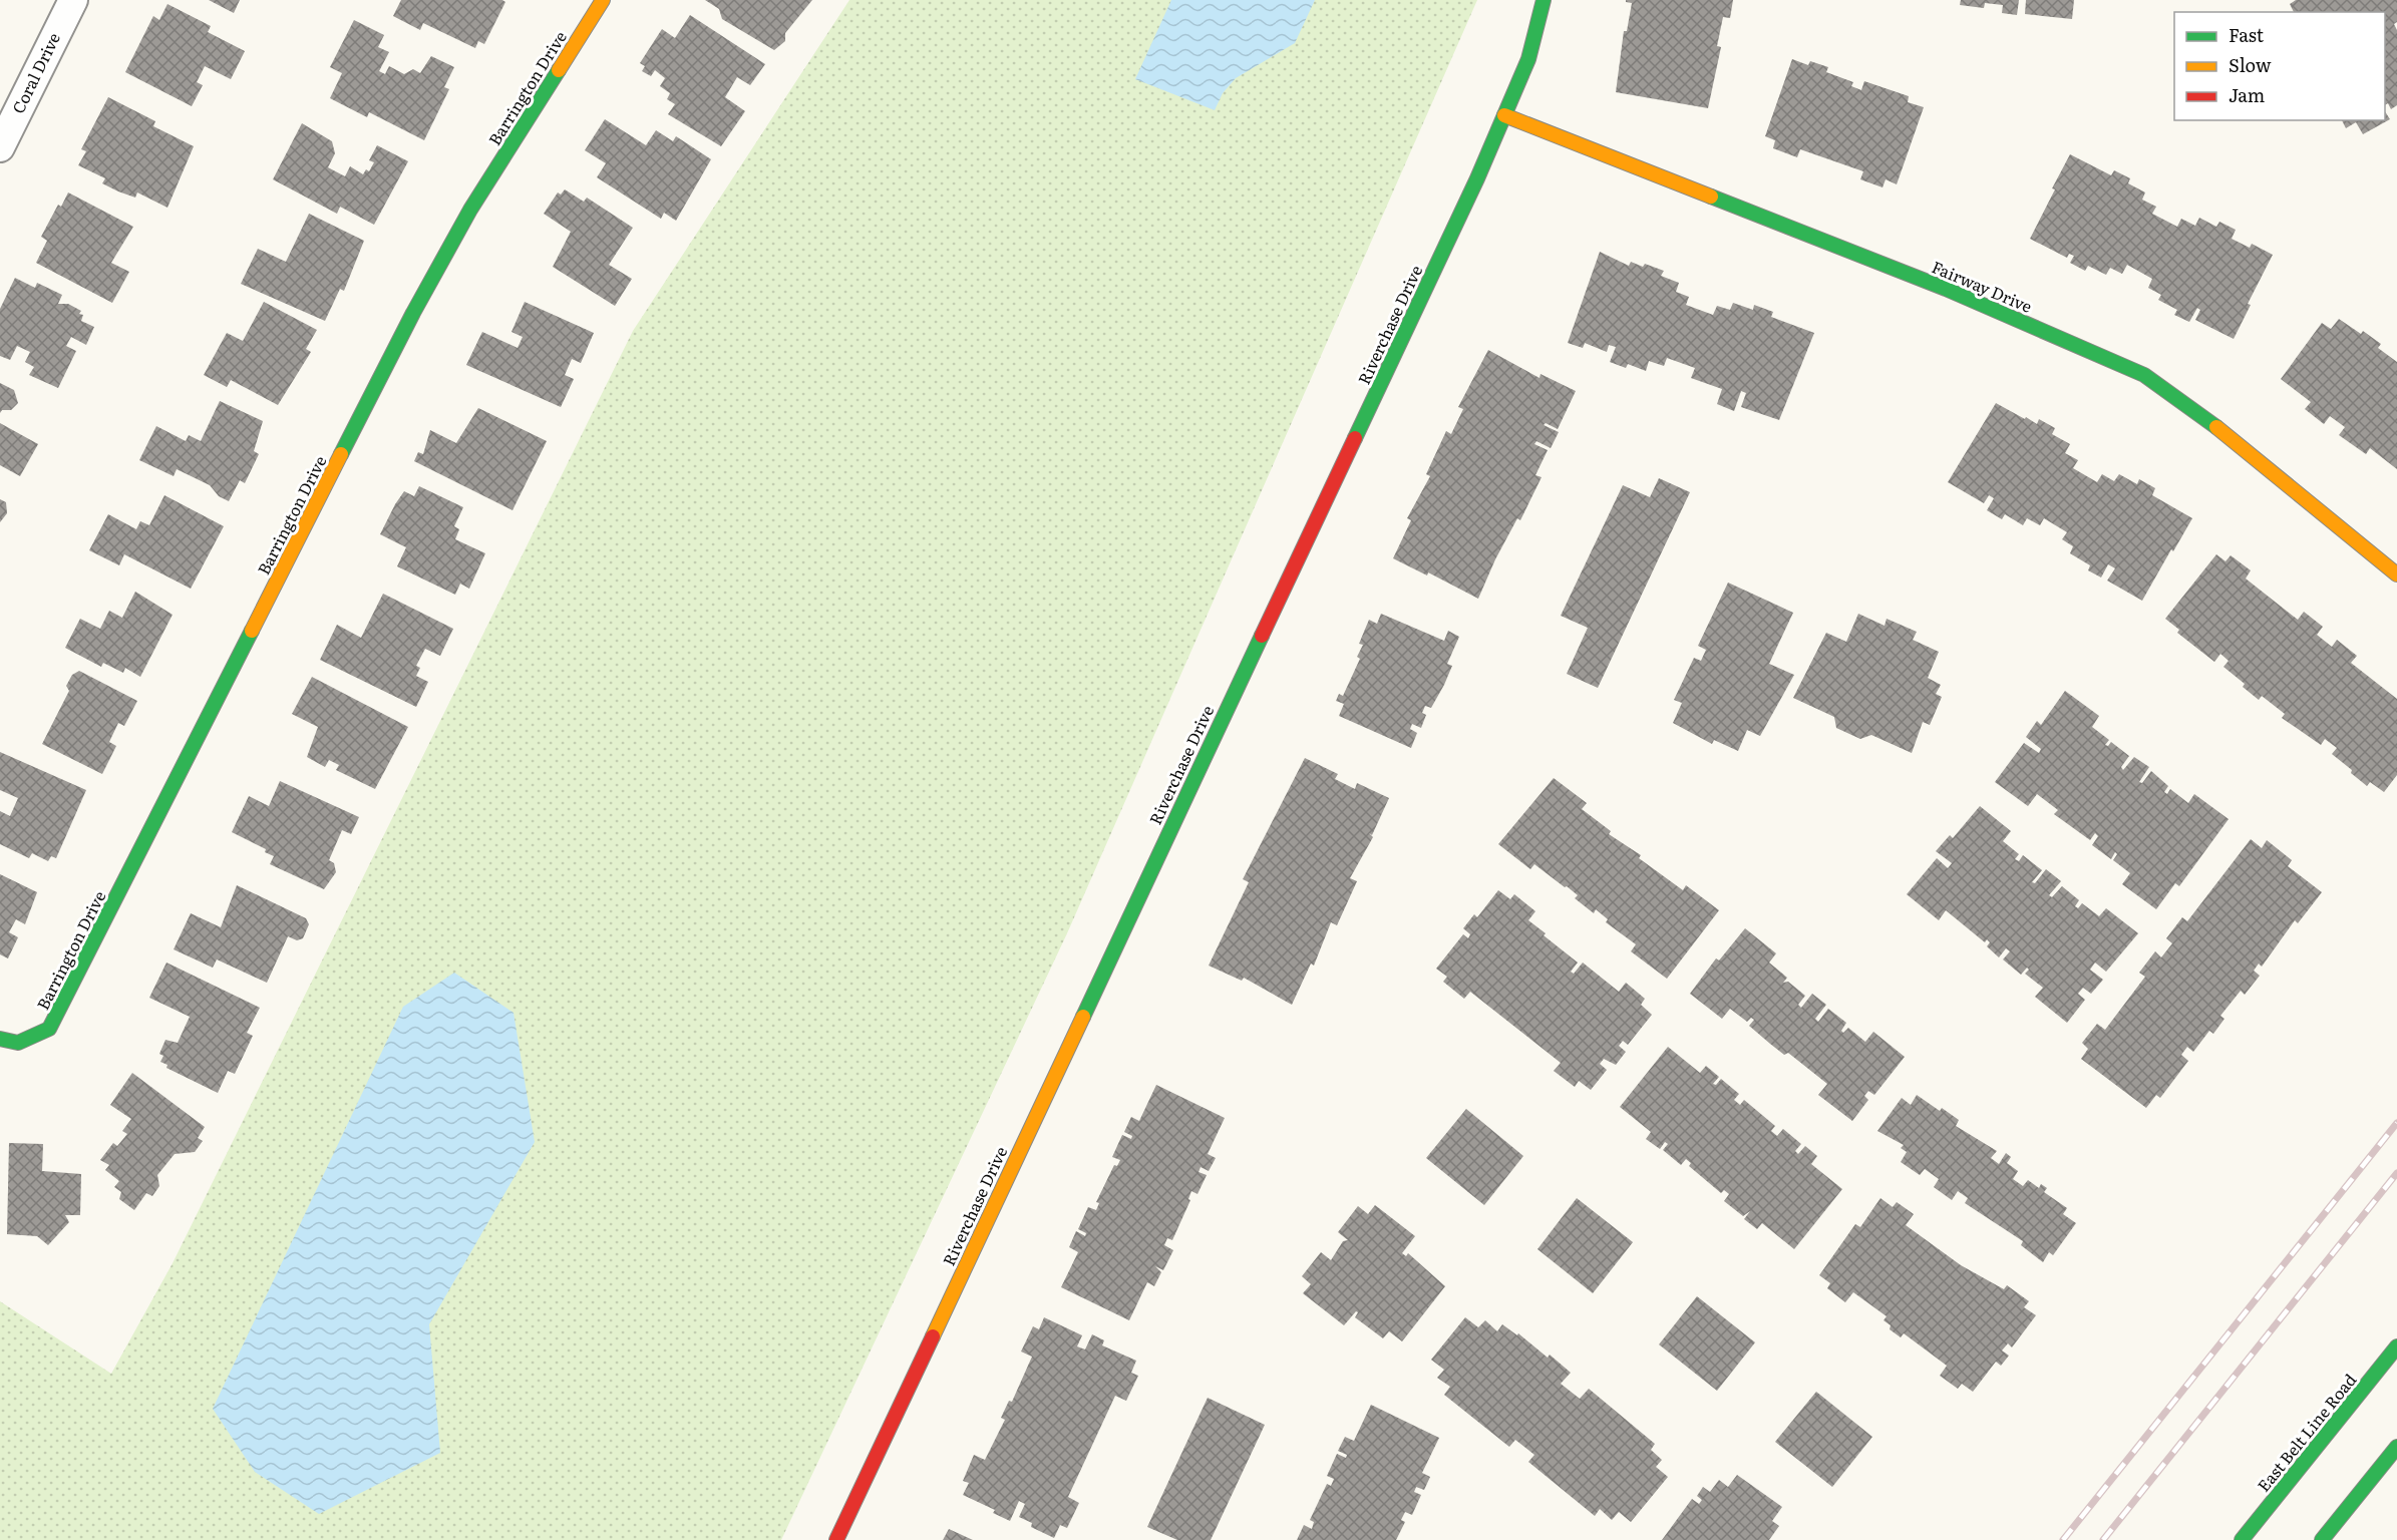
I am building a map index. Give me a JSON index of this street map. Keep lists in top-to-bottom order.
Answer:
{
  "streets": {
    "street": [
      "Coral Drive",
      "Barrington Drive",
      "Fairway Drive",
      "Riverchase Drive",
      "East Belt Line Road"
    ]
  },
  "crossings": [
    ["Fairway Drive", "Riverchase Drive"]
  ],
  "legend": ["Fast", "Slow", "Jam"]
}
